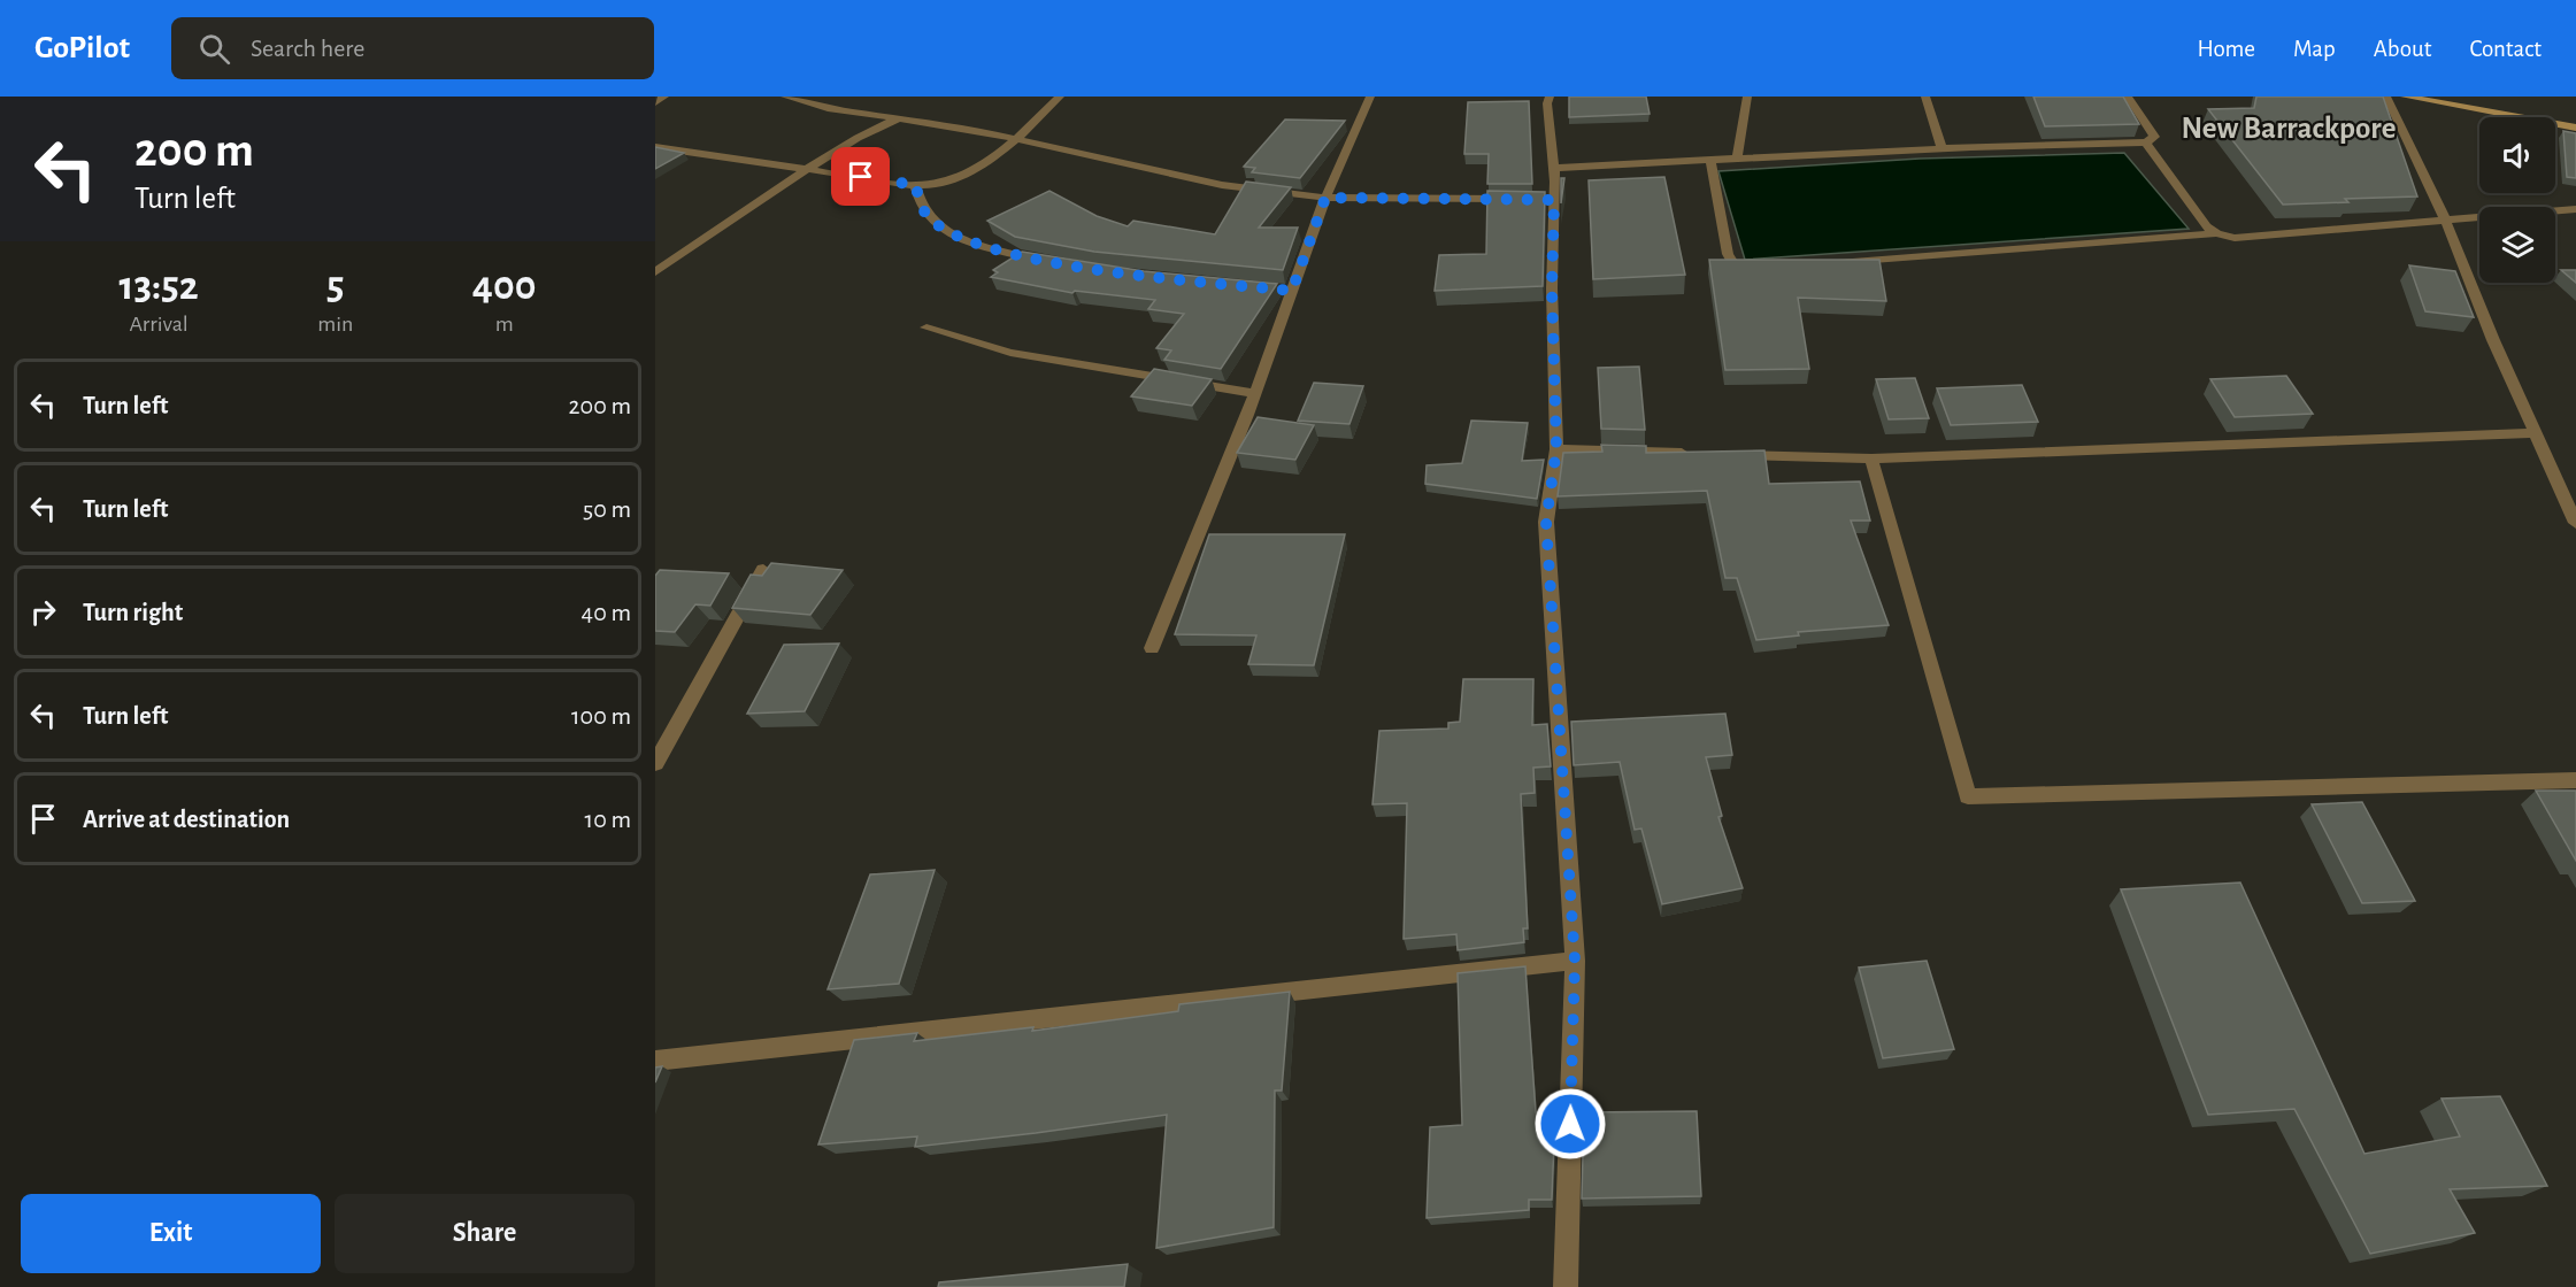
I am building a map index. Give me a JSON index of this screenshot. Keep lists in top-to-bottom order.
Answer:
{
  "districts": ["New Barrackpore"],
  "page": {
    "header": "GoPilot",
    "search": "Search here",
    "nav": [
      "Home",
      "Map",
      "About",
      "Contact"
    ],
    "turn": ["200 m", "Turn left"],
    "eta": [
      "13:52",
      "Arrival",
      "5",
      "min",
      "400",
      "m"
    ],
    "list": [
      {
        "name": "Turn left",
        "value": "200 m"
      },
      {
        "name": "Turn left",
        "value": "50 m"
      },
      {
        "name": "Turn right",
        "value": "40 m"
      },
      {
        "name": "Turn left",
        "value": "100 m"
      },
      {
        "name": "Arrive at destination",
        "value": "10 m"
      }
    ],
    "buttons": ["Exit", "Share"]
  }
}
